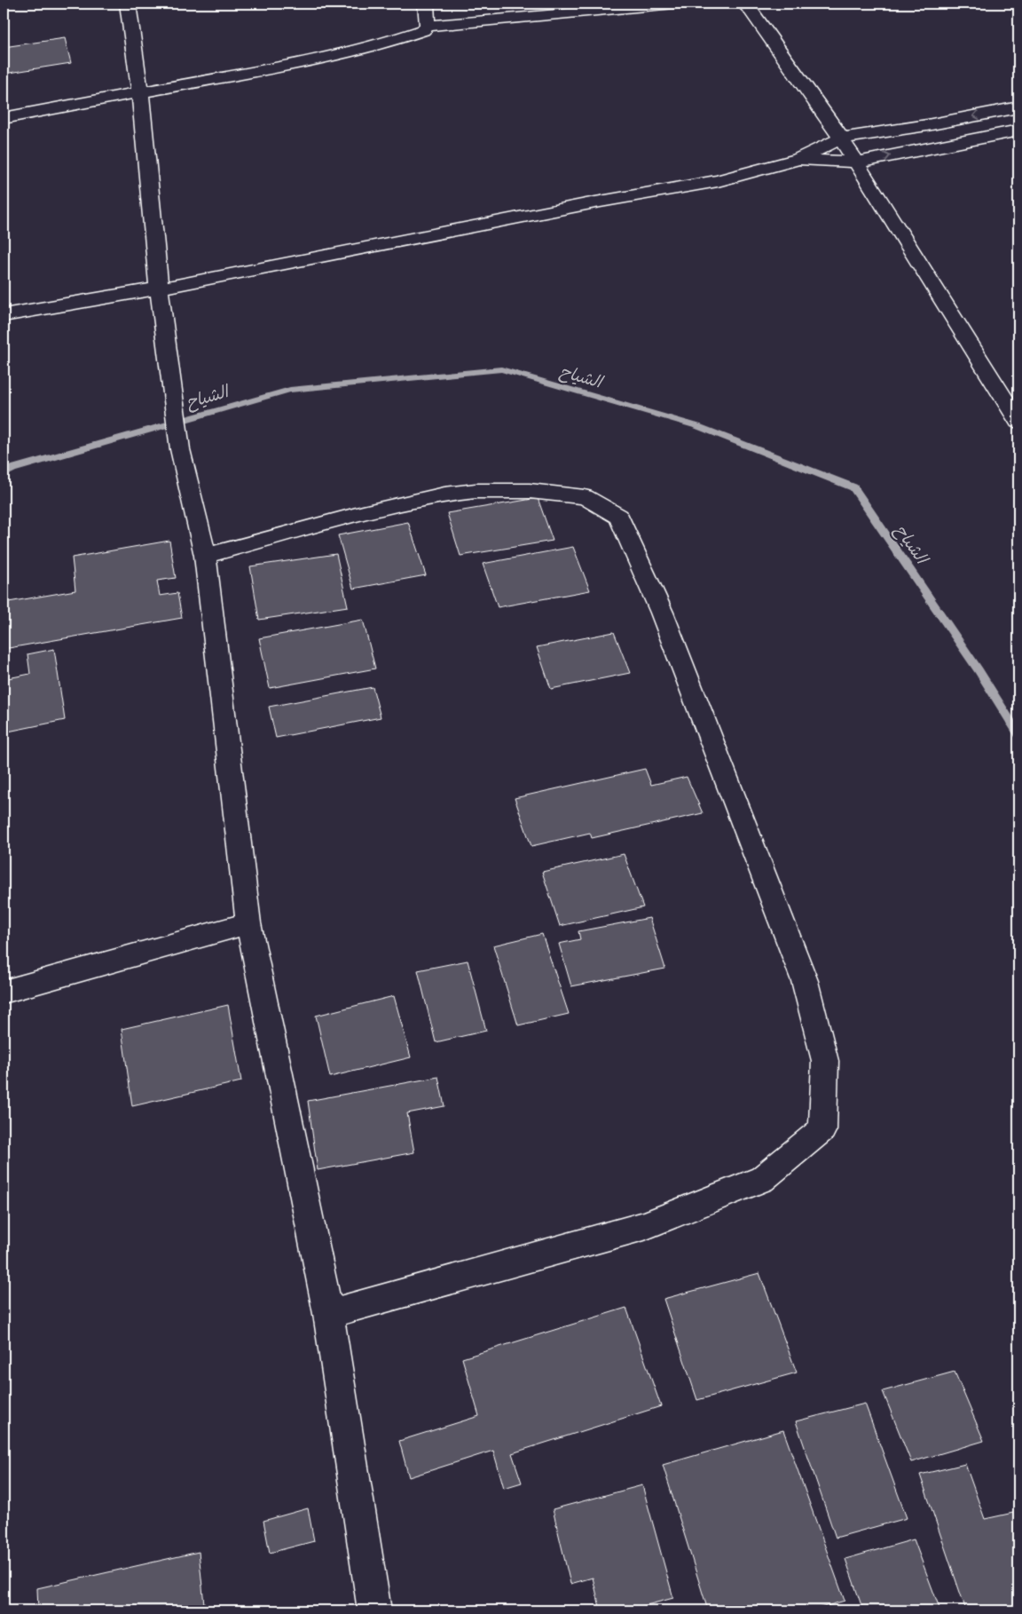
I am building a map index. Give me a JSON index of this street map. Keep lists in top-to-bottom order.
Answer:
{
  "water": ["الشياح"]
}
